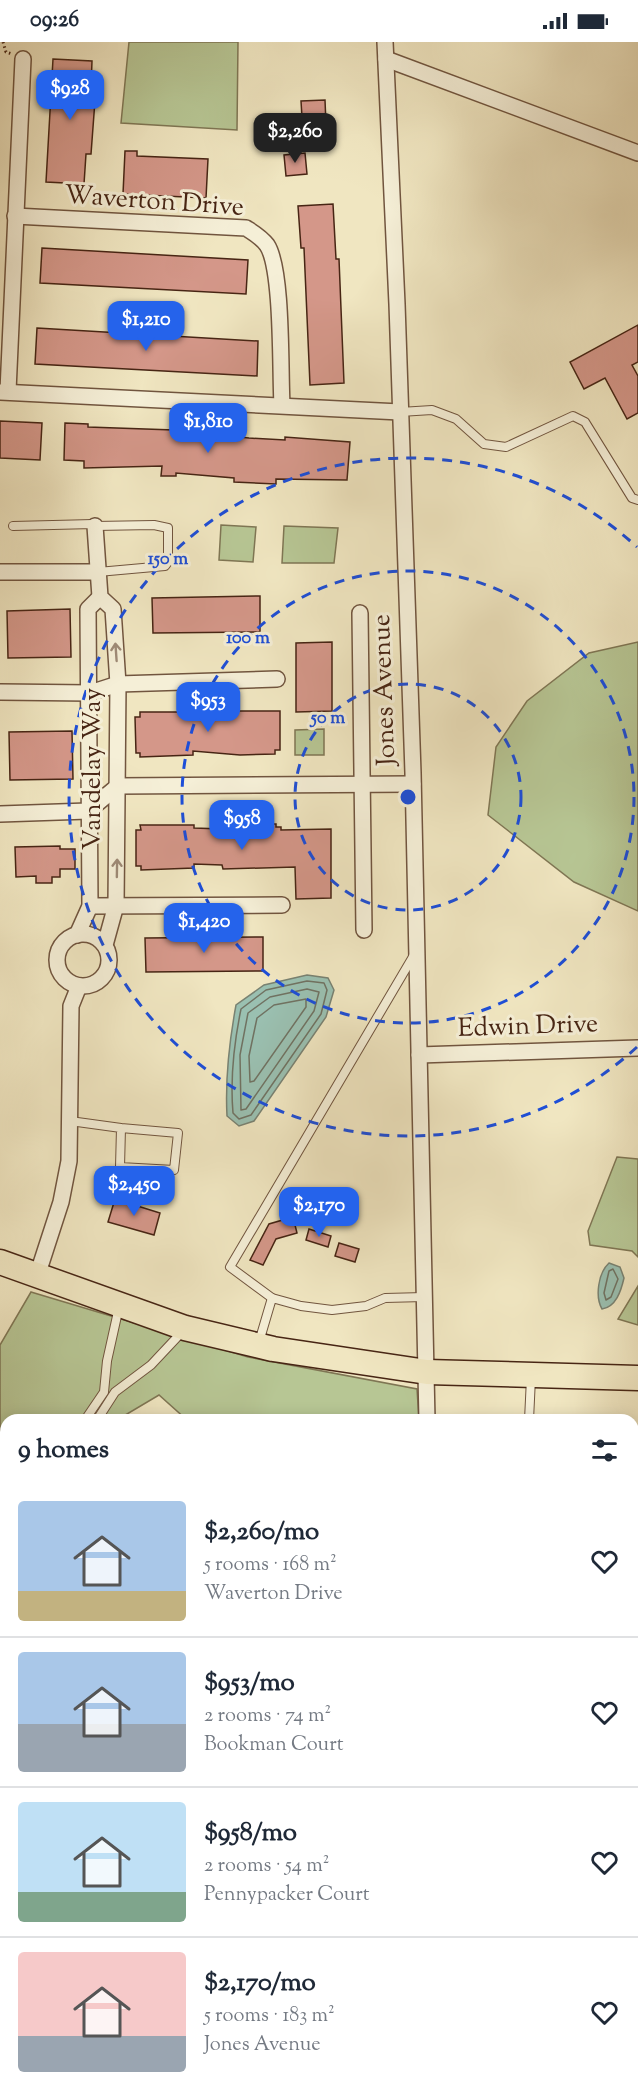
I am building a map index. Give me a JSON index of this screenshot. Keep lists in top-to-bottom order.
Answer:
{
  "streets": {
    "street": [
      "Waverton Drive",
      "Jones Avenue",
      "Vandelay Way",
      "Edwin Drive"
    ]
  },
  "crossings": [
    ["Jones Avenue", "Edwin Drive"]
  ],
  "page": {
    "status": "09:26",
    "price": [
      "$928",
      "$2,260",
      "$1,210",
      "$1,810",
      "$953",
      "$958",
      "$1,420",
      "$2,450",
      "$2,170"
    ],
    "heading": "9 homes",
    "list": [
      {
        "name": "$2,260/mo",
        "note": "5 rooms · 168 m² · Waverton Drive"
      },
      {
        "name": "$953/mo",
        "note": "2 rooms · 74 m² · Bookman Court"
      },
      {
        "name": "$958/mo",
        "note": "2 rooms · 54 m² · Pennypacker Court"
      },
      {
        "name": "$2,170/mo",
        "note": "5 rooms · 183 m² · Jones Avenue"
      }
    ]
  },
  "rings": ["150 m", "100 m", "50 m"]
}
